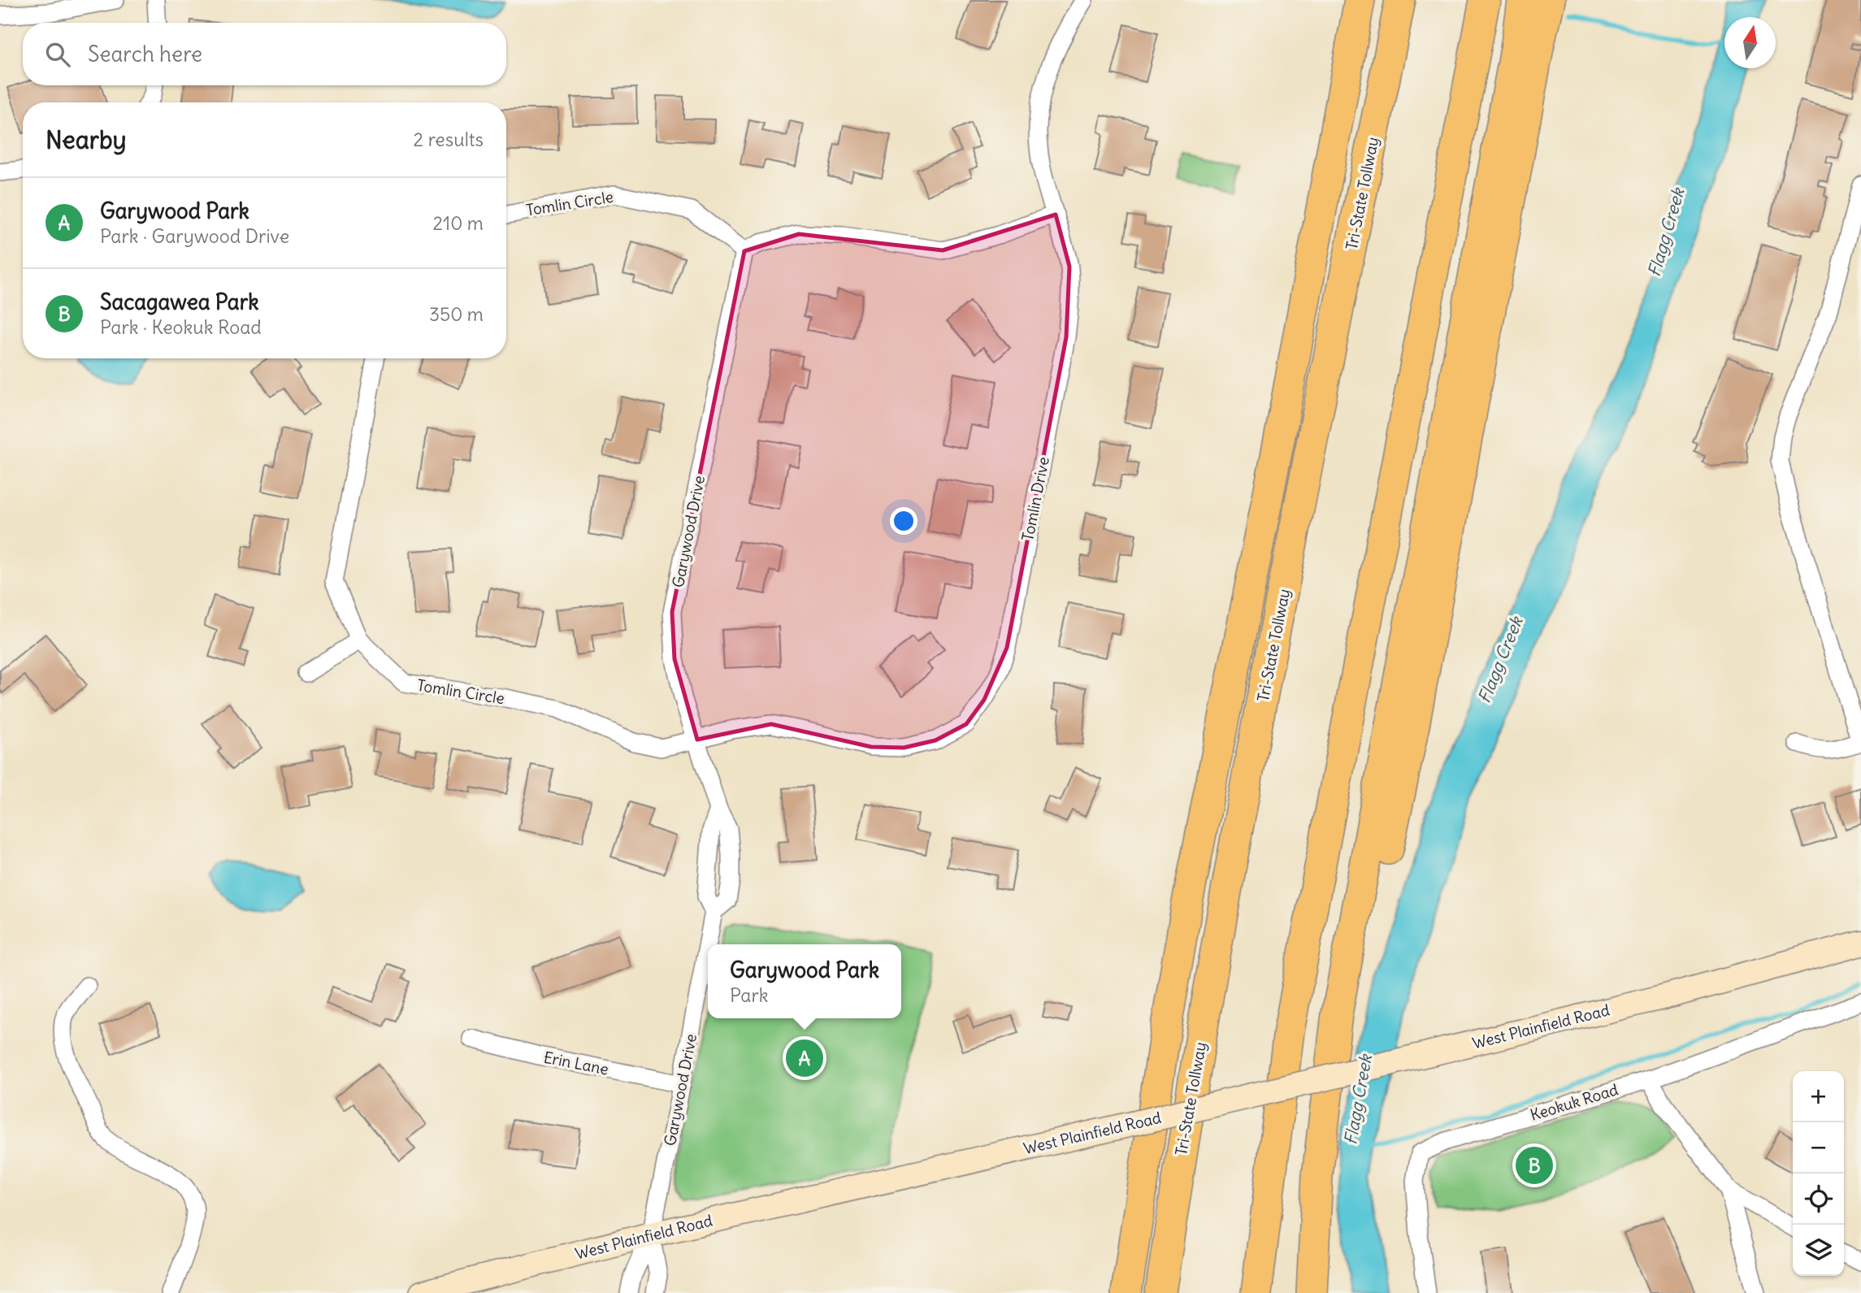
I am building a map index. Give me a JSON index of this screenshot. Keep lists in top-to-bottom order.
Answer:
{
  "streets": {
    "highway": ["Tri-State Tollway"],
    "main road": ["West Plainfield Road"],
    "street": [
      "Tomlin Circle",
      "Tomlin Drive",
      "Garywood Drive",
      "Erin Lane",
      "Keokuk Road"
    ]
  },
  "crossings": [
    ["Tomlin Circle", "Tomlin Drive"],
    ["Tomlin Circle", "Garywood Drive"],
    ["Tomlin Drive", "Garywood Drive"],
    ["Garywood Drive", "West Plainfield Road"],
    ["Garywood Drive", "Erin Lane"]
  ],
  "water": ["Flagg Creek"],
  "north": "top",
  "page": {
    "search": "Search here",
    "heading": ["Nearby", "2 results"],
    "list": [
      {
        "mark": "A",
        "name": "Garywood Park",
        "note": "Park · Garywood Drive",
        "value": "210 m"
      },
      {
        "mark": "B",
        "name": "Sacagawea Park",
        "note": "Park · Keokuk Road",
        "value": "350 m"
      }
    ],
    "popup": ["Garywood Park", "Park"],
    "pins": ["A", "B"],
    "map_buttons": ["+", "−"]
  }
}
